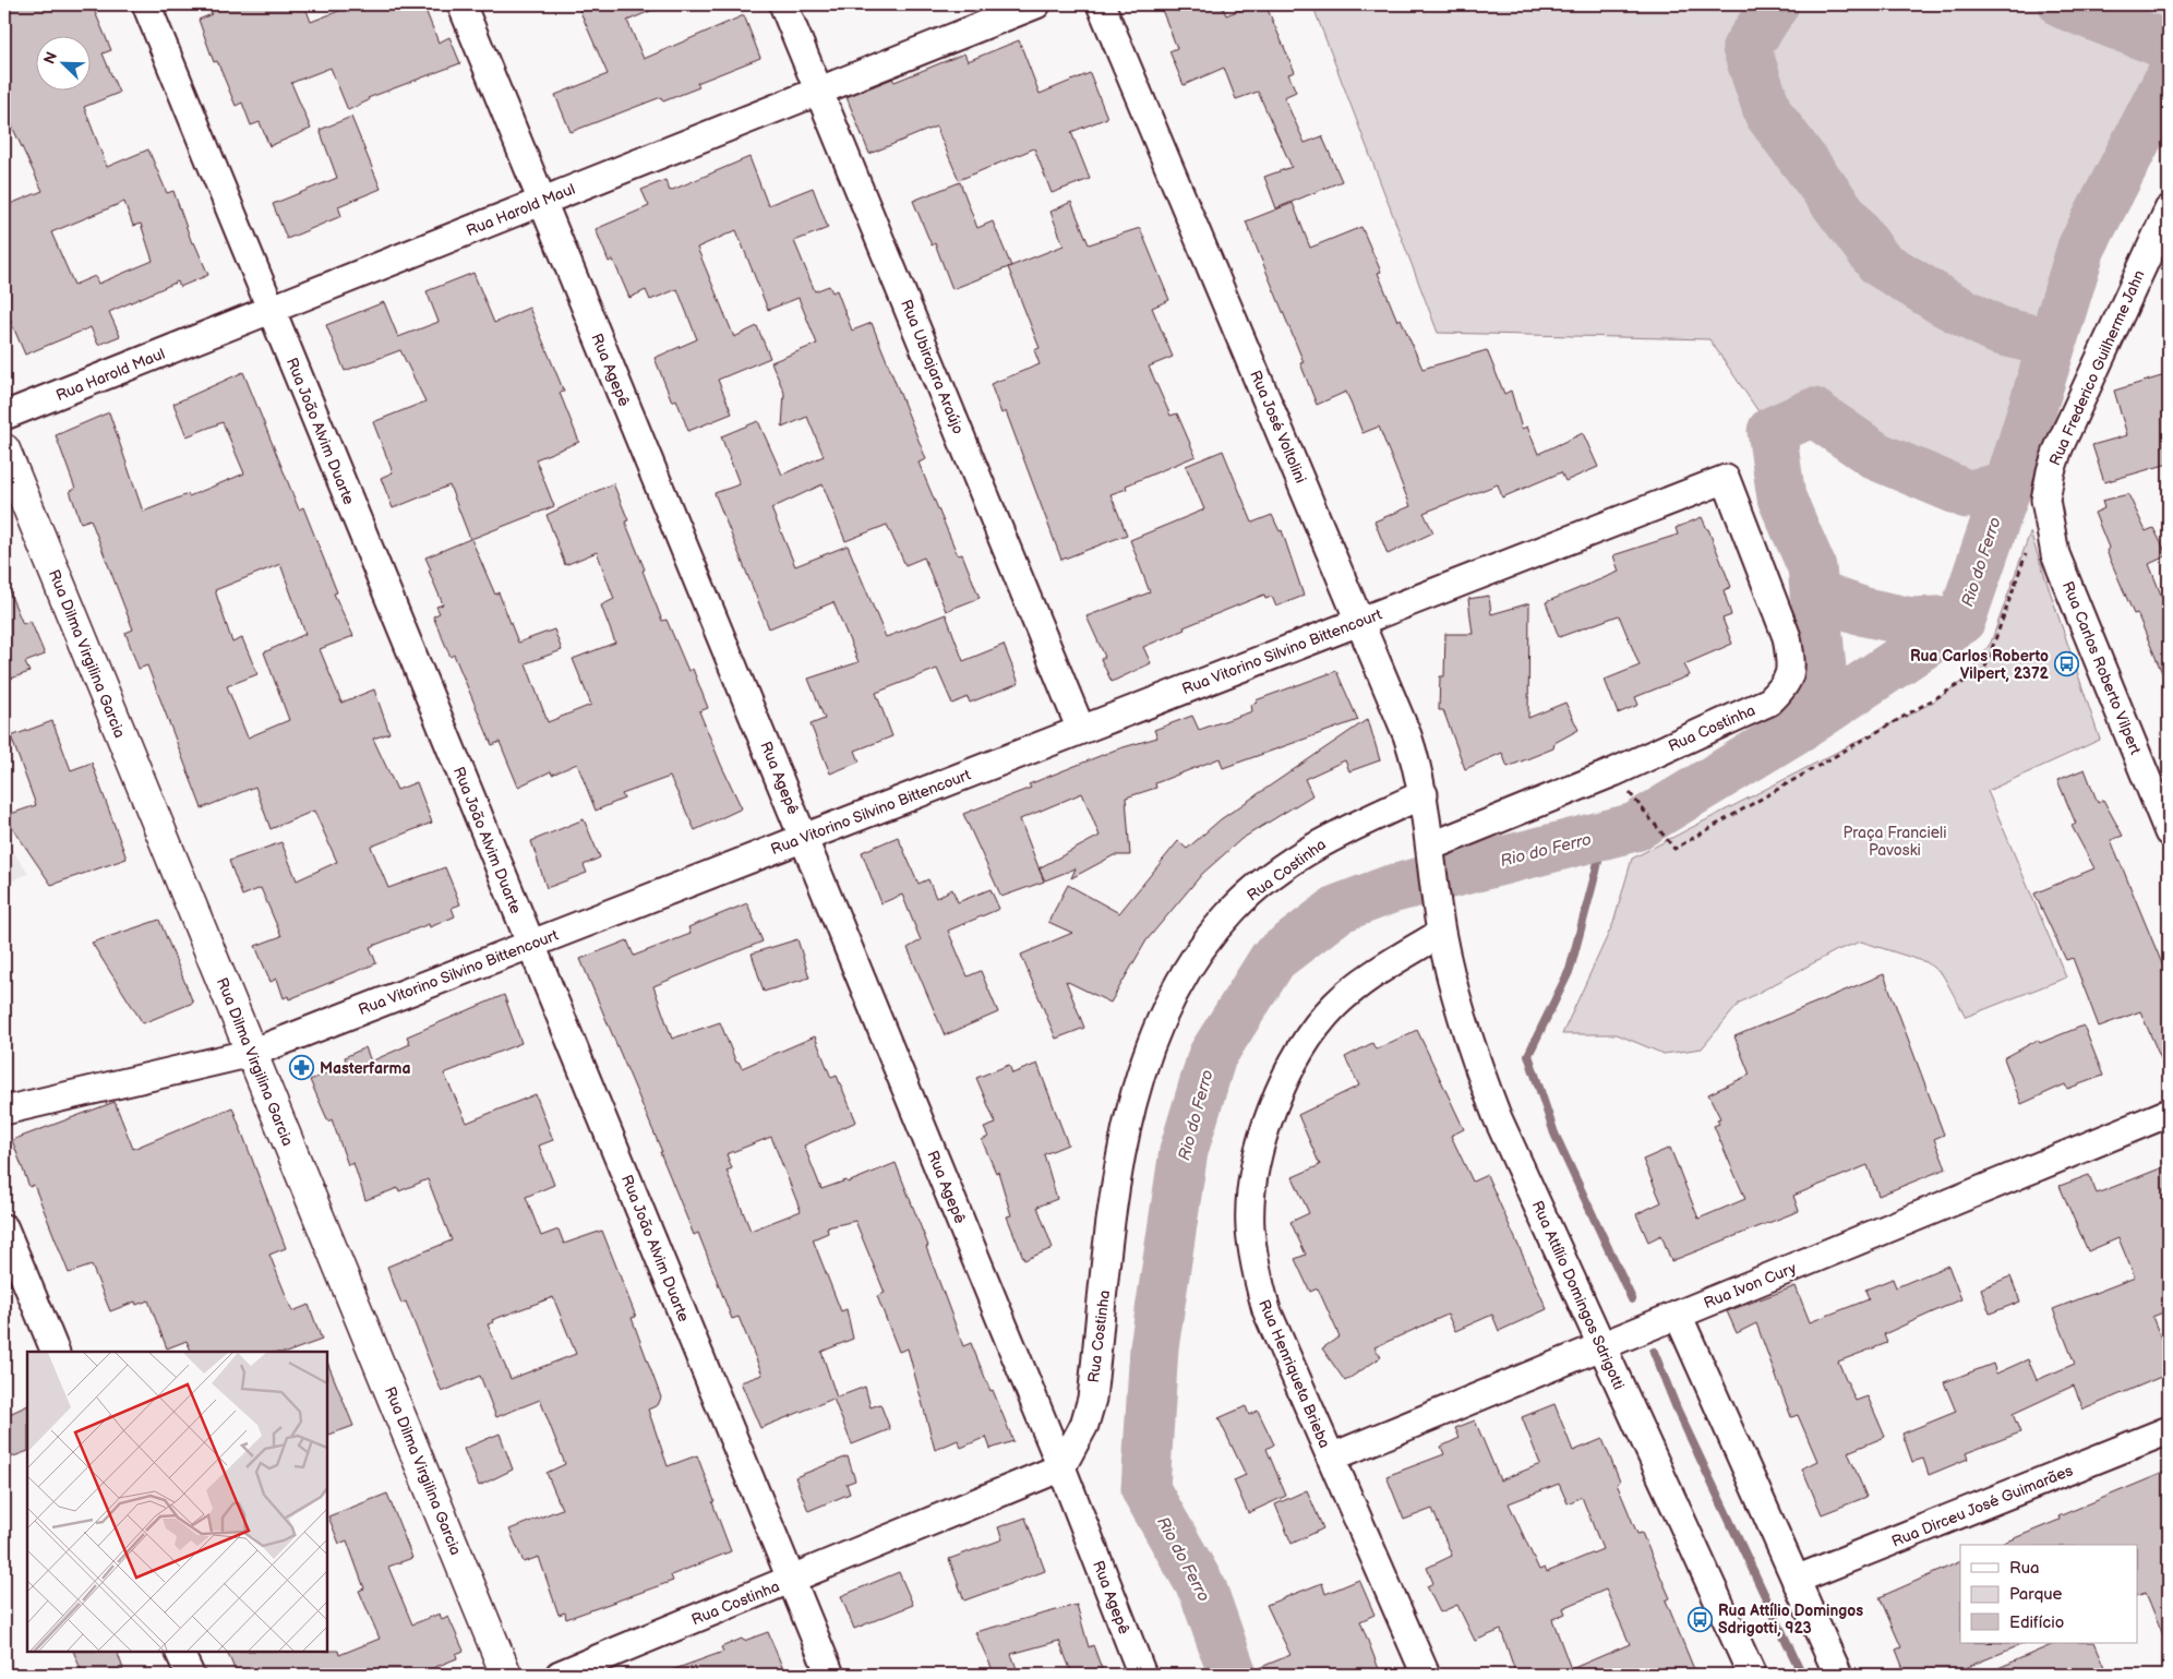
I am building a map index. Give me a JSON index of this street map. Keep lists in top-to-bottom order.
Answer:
{
  "streets": {
    "street": [
      "Rua Harold Maul",
      "Rua Ubirajara Araújo",
      "Rua Frederico Guilherme Jahn",
      "Rua Agepê",
      "Rua José Voltolini",
      "Rua João Alvim Duarte",
      "Rua Vitorino Silvino Bittencourt",
      "Rua Dilma Virgilina Garcia",
      "Rua Carlos Roberto Vilpert",
      "Rua Costinha",
      "Rua Ivon Cury",
      "Rua Attílio Domingos Sdrigotti",
      "Rua Henriqueta Brieba",
      "Rua Dirceu José Guimarães"
    ]
  },
  "crossings": [
    ["Rua Harold Maul", "Rua Ubirajara Araújo"],
    ["Rua Harold Maul", "Rua Agepê"],
    ["Rua Harold Maul", "Rua João Alvim Duarte"],
    ["Rua Ubirajara Araújo", "Rua Vitorino Silvino Bittencourt"],
    ["Rua Frederico Guilherme Jahn", "Rua Carlos Roberto Vilpert"],
    ["Rua Agepê", "Rua Vitorino Silvino Bittencourt"],
    ["Rua Agepê", "Rua Costinha"],
    ["Rua José Voltolini", "Rua Vitorino Silvino Bittencourt"],
    ["Rua José Voltolini", "Rua Costinha"],
    ["Rua José Voltolini", "Rua Attílio Domingos Sdrigotti"],
    ["Rua João Alvim Duarte", "Rua Vitorino Silvino Bittencourt"],
    ["Rua João Alvim Duarte", "Rua Costinha"],
    ["Rua Vitorino Silvino Bittencourt", "Rua Dilma Virgilina Garcia"],
    ["Rua Vitorino Silvino Bittencourt", "Rua Costinha"],
    ["Rua Ivon Cury", "Rua Attílio Domingos Sdrigotti"],
    ["Rua Ivon Cury", "Rua Henriqueta Brieba"],
    ["Rua Attílio Domingos Sdrigotti", "Rua Henriqueta Brieba"]
  ],
  "water": ["Rio do Ferro"],
  "parks": ["Praça Francieli Pavoski"],
  "places": {
    "bus stop": ["Rua Carlos Roberto Vilpert, 2372", "Rua Attílio Domingos Sdrigotti, 923"],
    "pharmacy": ["Masterfarma"]
  },
  "legend": ["Rua", "Parque", "Edifício"],
  "north": "top left"
}
